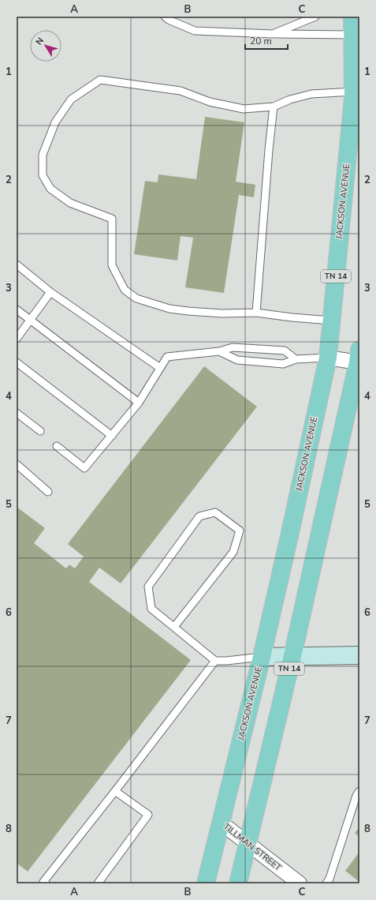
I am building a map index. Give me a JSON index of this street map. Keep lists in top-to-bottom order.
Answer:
{
  "streets": {
    "main road": ["JACKSON AVENUE", "TN 14"],
    "street": ["TILLMAN STREET"]
  },
  "crossings": [
    ["JACKSON AVENUE", "TILLMAN STREET"],
    ["TN 14", "TILLMAN STREET"]
  ],
  "scale_bar": "20 m",
  "north": "top left",
  "grid": {
    "columns": ["A", "B", "C"],
    "rows": [
      "1",
      "2",
      "3",
      "4",
      "5",
      "6",
      "7",
      "8"
    ]
  }
}
